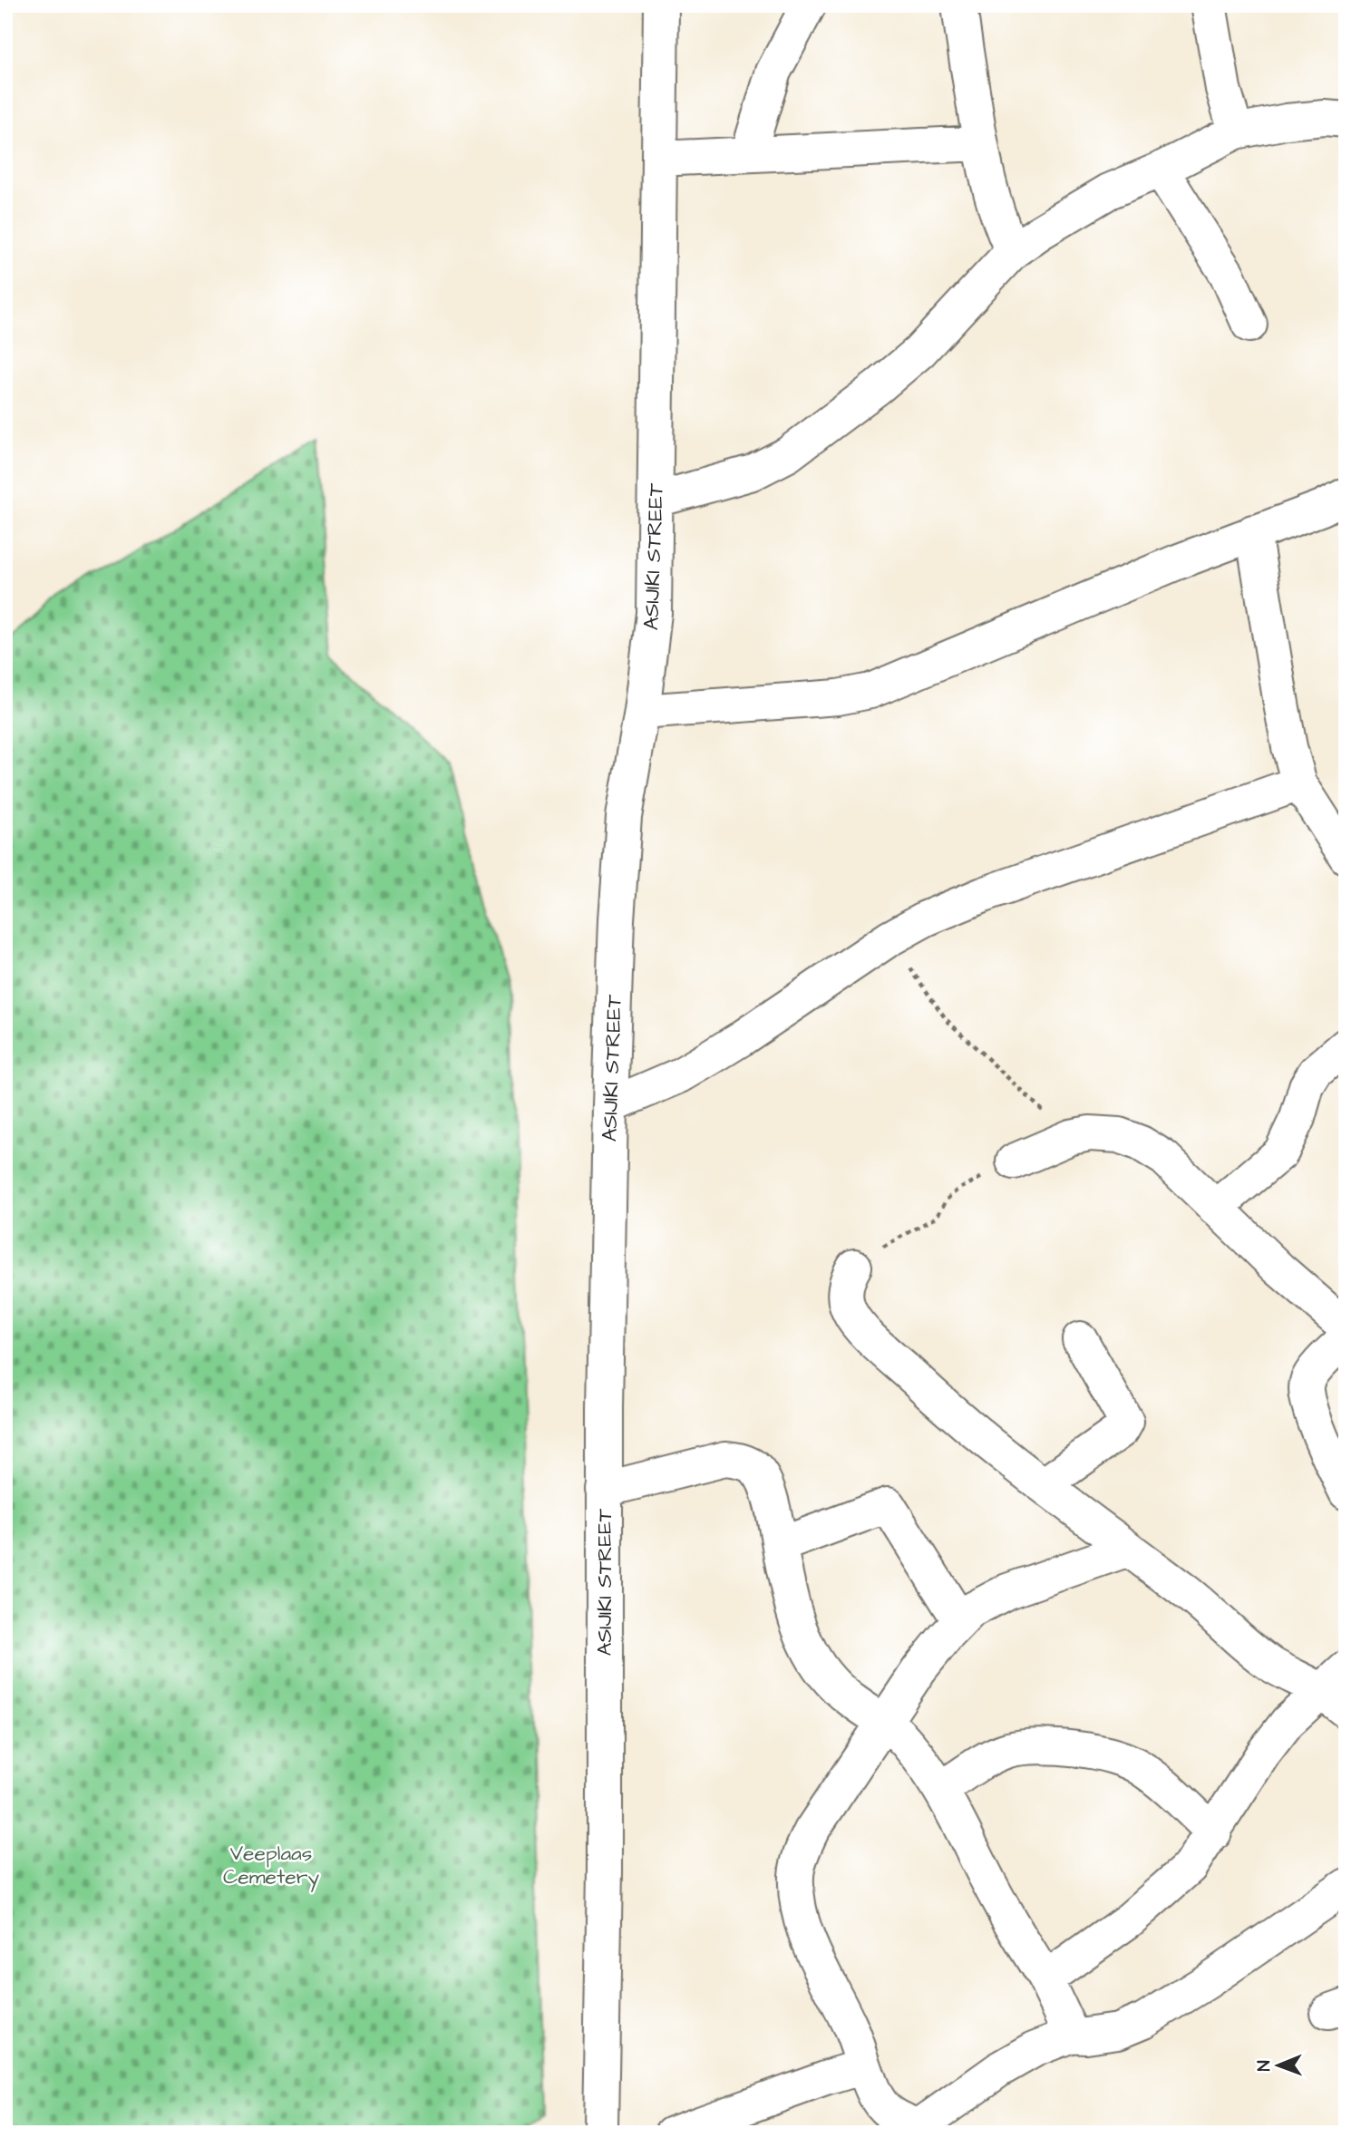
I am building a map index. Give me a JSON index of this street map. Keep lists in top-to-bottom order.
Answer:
{
  "streets": {
    "street": ["ASIJIKI STREET"]
  },
  "parks": ["Veeplaas Cemetery"],
  "north": "left"
}
